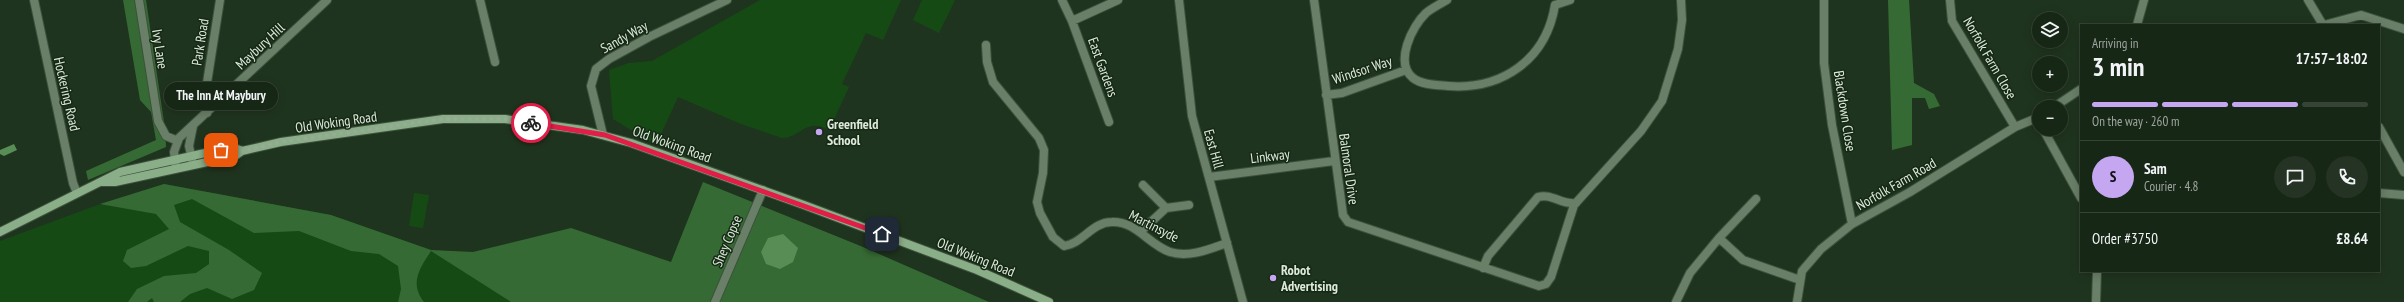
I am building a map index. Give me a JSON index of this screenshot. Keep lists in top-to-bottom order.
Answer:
{
  "streets": {
    "main road": ["Old Woking Road"],
    "street": [
      "Sandy Way",
      "Park Road",
      "Maybury Hill",
      "Ivy Lane",
      "Norfolk Farm Close",
      "East Gardens",
      "Windsor Way",
      "Hockering Road",
      "Blackdown Close",
      "East Hill",
      "Linkway",
      "Balmoral Drive",
      "Norfolk Farm Road",
      "Martinsyde",
      "Shey Copse"
    ]
  },
  "crossings": [
    ["Sandy Way", "Old Woking Road"],
    ["Park Road", "Maybury Hill"],
    ["Maybury Hill", "Ivy Lane"],
    ["Norfolk Farm Close", "Norfolk Farm Road"],
    ["Windsor Way", "Balmoral Drive"],
    ["Hockering Road", "Old Woking Road"],
    ["Blackdown Close", "Norfolk Farm Road"],
    ["Old Woking Road", "Shey Copse"],
    ["East Hill", "Linkway"],
    ["East Hill", "Martinsyde"],
    ["Linkway", "Balmoral Drive"]
  ],
  "places": ["Greenfield School", "The Inn At Maybury", "Robot Advertising"],
  "page": {
    "map_buttons": ["+", "−"],
    "heading": ["3 min", "Arriving in", "17:57–18:02"],
    "panel": [
      "Sam",
      "Courier · 4.8",
      "Order #3750",
      "£8.64"
    ],
    "bubble": "The Inn At Maybury",
    "bar": "On the way · 260 m",
    "round": "S"
  }
}
